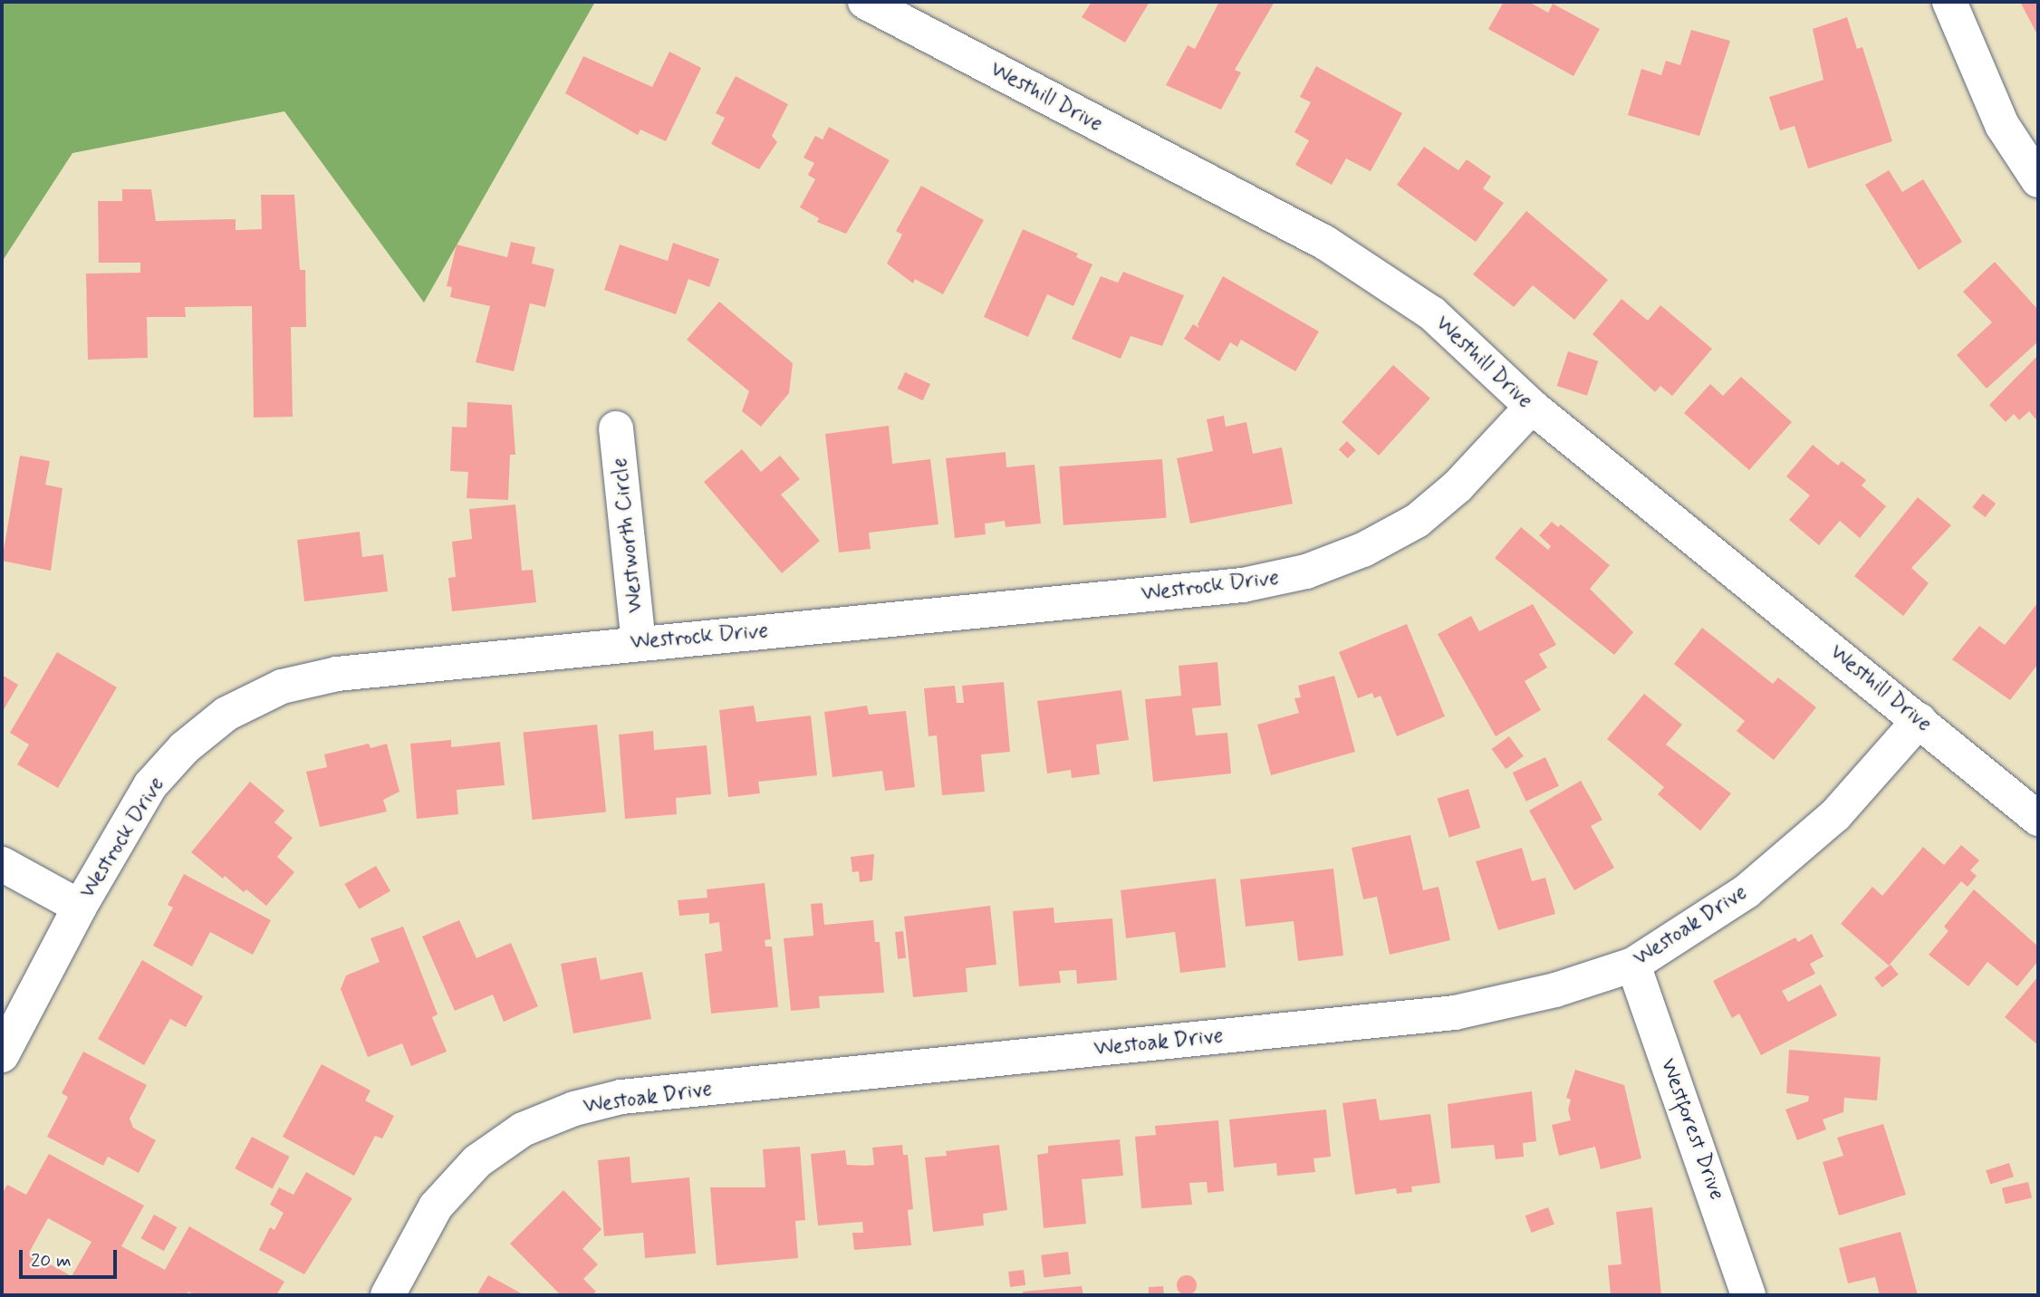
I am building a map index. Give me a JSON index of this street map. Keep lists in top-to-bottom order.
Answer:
{
  "streets": {
    "street": [
      "Westhill Drive",
      "Westworth Circle",
      "Westrock Drive",
      "Westoak Drive",
      "Westforest Drive"
    ]
  },
  "crossings": [
    ["Westhill Drive", "Westrock Drive"],
    ["Westhill Drive", "Westoak Drive"],
    ["Westworth Circle", "Westrock Drive"],
    ["Westoak Drive", "Westforest Drive"]
  ],
  "scale_bar": "20 m"
}
